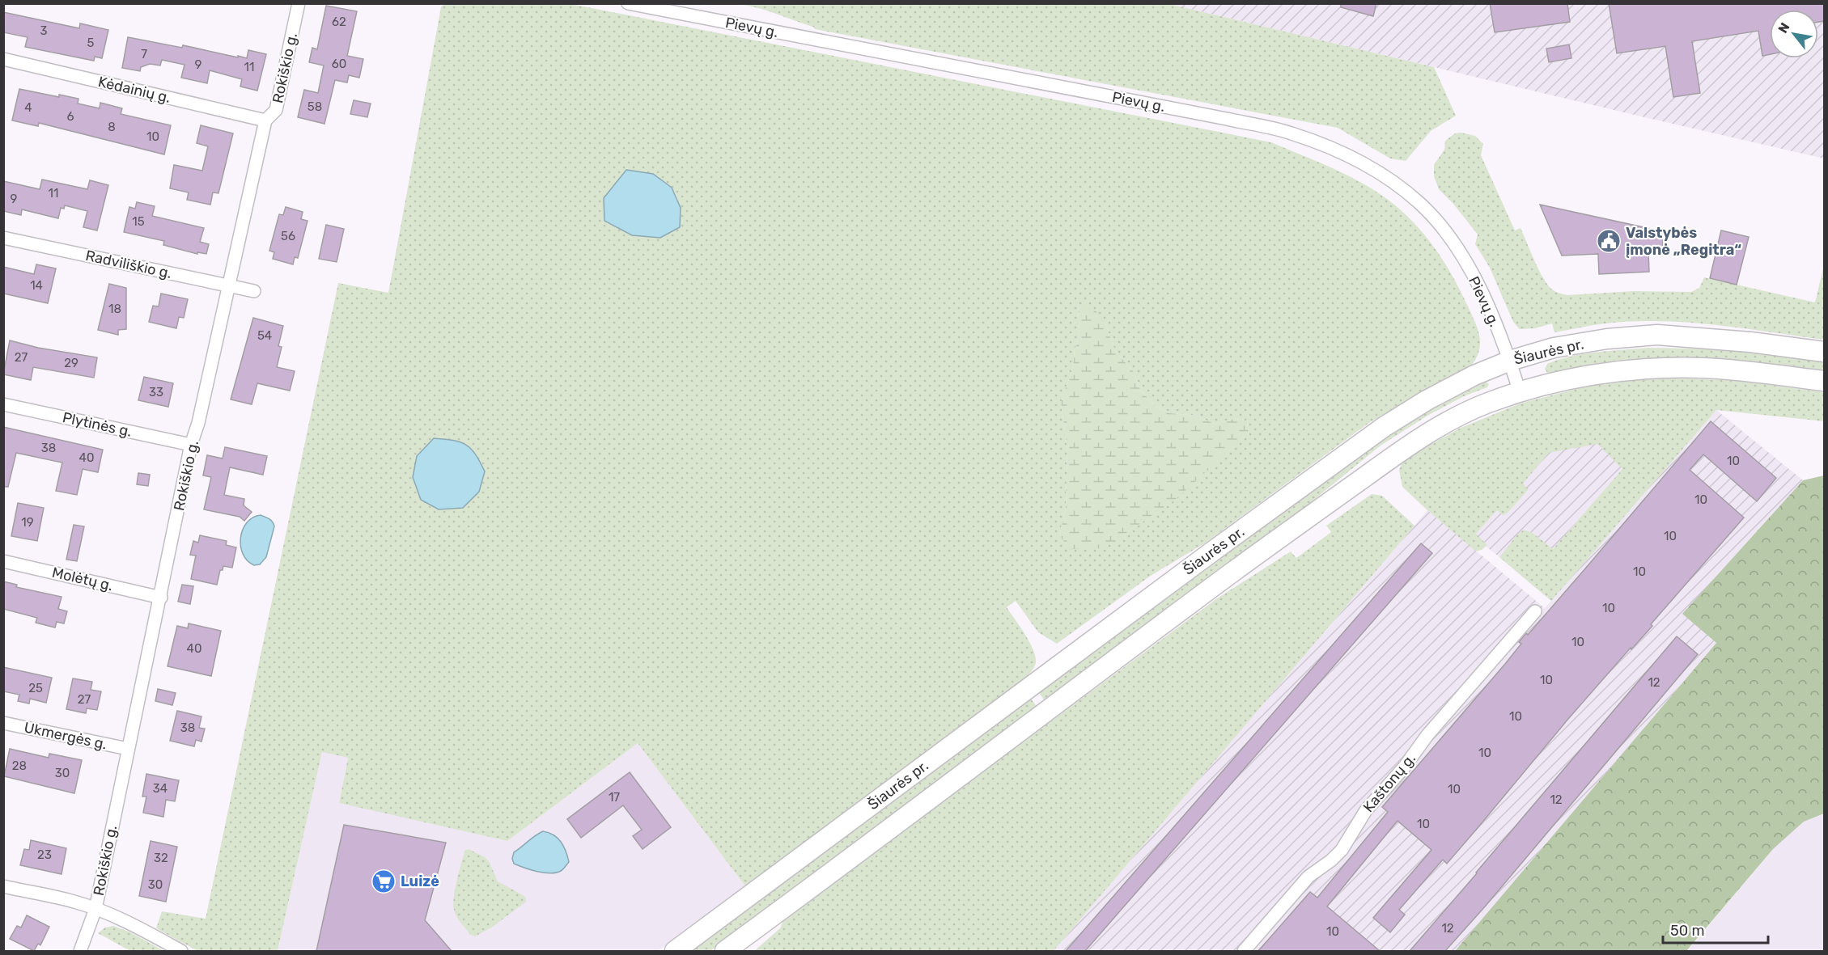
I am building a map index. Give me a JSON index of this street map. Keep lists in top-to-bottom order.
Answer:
{
  "streets": {
    "main road": ["Šiaurės pr."],
    "street": [
      "Pievų g.",
      "Rokiškio g.",
      "Kėdainių g.",
      "Radviliškio g.",
      "Plytinės g.",
      "Molėtų g.",
      "Ukmergės g.",
      "Kaštonų g."
    ]
  },
  "crossings": [
    ["Pievų g.", "Šiaurės pr."],
    ["Rokiškio g.", "Kėdainių g."],
    ["Rokiškio g.", "Radviliškio g."],
    ["Rokiškio g.", "Plytinės g."],
    ["Rokiškio g.", "Molėtų g."],
    ["Rokiškio g.", "Ukmergės g."]
  ],
  "places": {
    "public building": ["Valstybės įmonė „Regitra“"],
    "supermarket": ["Luizė"]
  },
  "house_numbers": [
    "62",
    "3",
    "5",
    "7",
    "60",
    "9",
    "11",
    "58",
    "4",
    "6",
    "8",
    "10",
    "11",
    "9",
    "15",
    "56",
    "14",
    "18",
    "54",
    "27",
    "29",
    "33",
    "38",
    "40",
    "10",
    "10",
    "19",
    "10",
    "10",
    "10",
    "10",
    "40",
    "10",
    "12",
    "25",
    "27",
    "10",
    "38",
    "10",
    "28",
    "30",
    "34",
    "10",
    "17",
    "12",
    "10",
    "23",
    "32",
    "30",
    "12",
    "10"
  ],
  "scale_bar": "50 m",
  "north": "top left"
}
